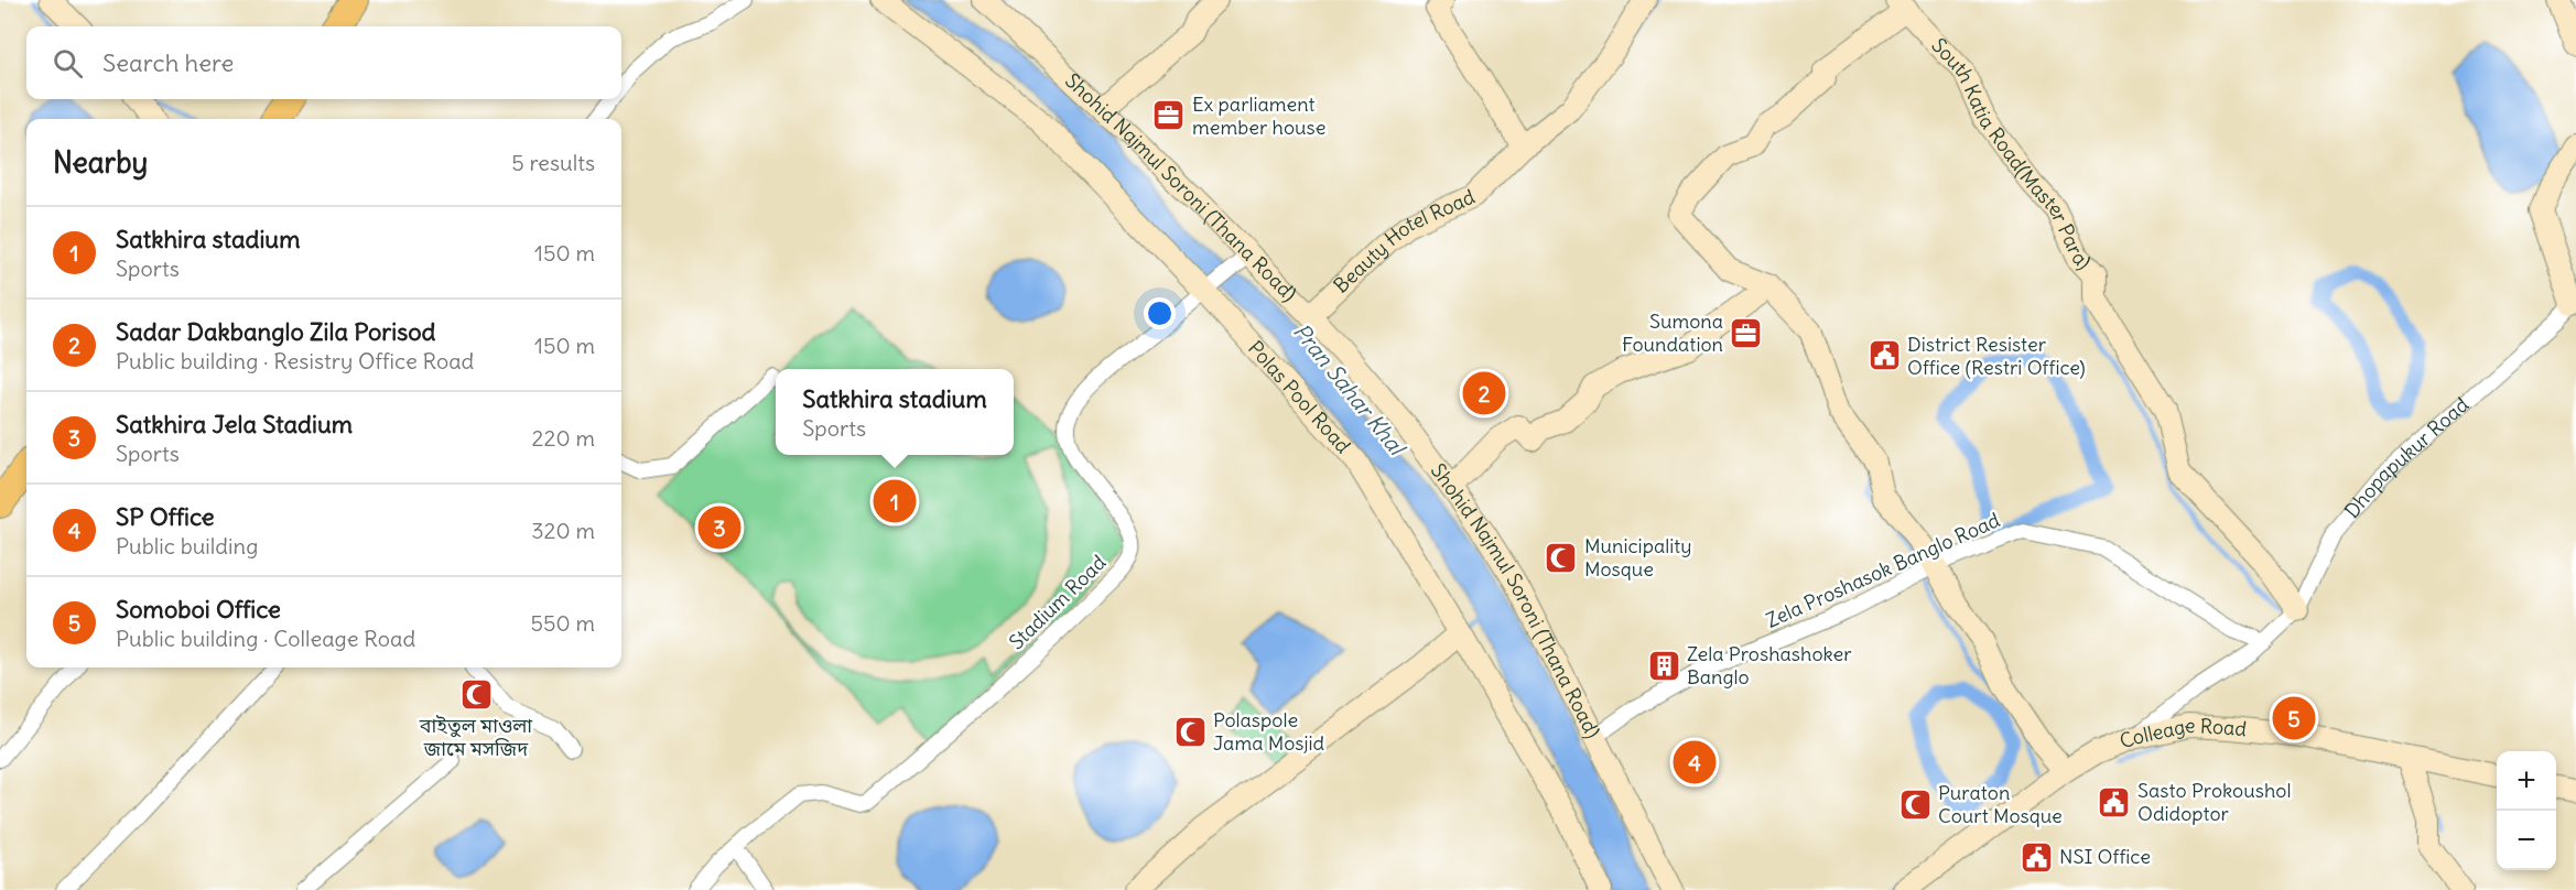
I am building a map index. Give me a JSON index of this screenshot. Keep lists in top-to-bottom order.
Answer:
{
  "streets": {
    "street": [
      "South Katia Road(Master Para)",
      "Shohid Najmul Soroni (Thana Road)",
      "Beauty Hotel Road",
      "Polas Pool Road",
      "Dhopapukur Road",
      "Zela Proshasok Banglo Road",
      "Stadium Road",
      "Colleage Road"
    ]
  },
  "crossings": [
    ["South Katia Road(Master Para)", "Dhopapukur Road"],
    ["Shohid Najmul Soroni (Thana Road)", "Beauty Hotel Road"],
    ["Shohid Najmul Soroni (Thana Road)", "Zela Proshasok Banglo Road"],
    ["Shohid Najmul Soroni (Thana Road)", "Stadium Road"],
    ["Polas Pool Road", "Stadium Road"],
    ["Dhopapukur Road", "Zela Proshasok Banglo Road"],
    ["Dhopapukur Road", "Colleage Road"]
  ],
  "water": ["Pran Sahar Khal"],
  "places": {
    "office": ["Ex parliament member house", "Sumona Foundation"],
    "public building": ["District Resister Office (Restri Office)", "Sasto Prokoushol Odidoptor", "NSI Office"],
    "mosque": [
      "Municipality Mosque",
      "বাইতুল মাওলা জামে মসজিদ",
      "Polaspole Jama Mosjid",
      "Puraton Court Mosque"
    ],
    "building": ["Zela Proshashoker Banglo"]
  },
  "page": {
    "search": "Search here",
    "heading": ["Nearby", "5 results"],
    "list": [
      {
        "mark": "1",
        "name": "Satkhira stadium",
        "note": "Sports",
        "value": "150 m"
      },
      {
        "mark": "2",
        "name": "Sadar Dakbanglo Zila Porisod",
        "note": "Public building · Resistry Office Road",
        "value": "150 m"
      },
      {
        "mark": "3",
        "name": "Satkhira Jela Stadium",
        "note": "Sports",
        "value": "220 m"
      },
      {
        "mark": "4",
        "name": "SP Office",
        "note": "Public building",
        "value": "320 m"
      },
      {
        "mark": "5",
        "name": "Somoboi Office",
        "note": "Public building · Colleage Road",
        "value": "550 m"
      }
    ],
    "popup": ["Satkhira stadium", "Sports"],
    "pins": [
      "2",
      "1",
      "3",
      "5",
      "4"
    ],
    "map_buttons": ["+", "−"]
  }
}
